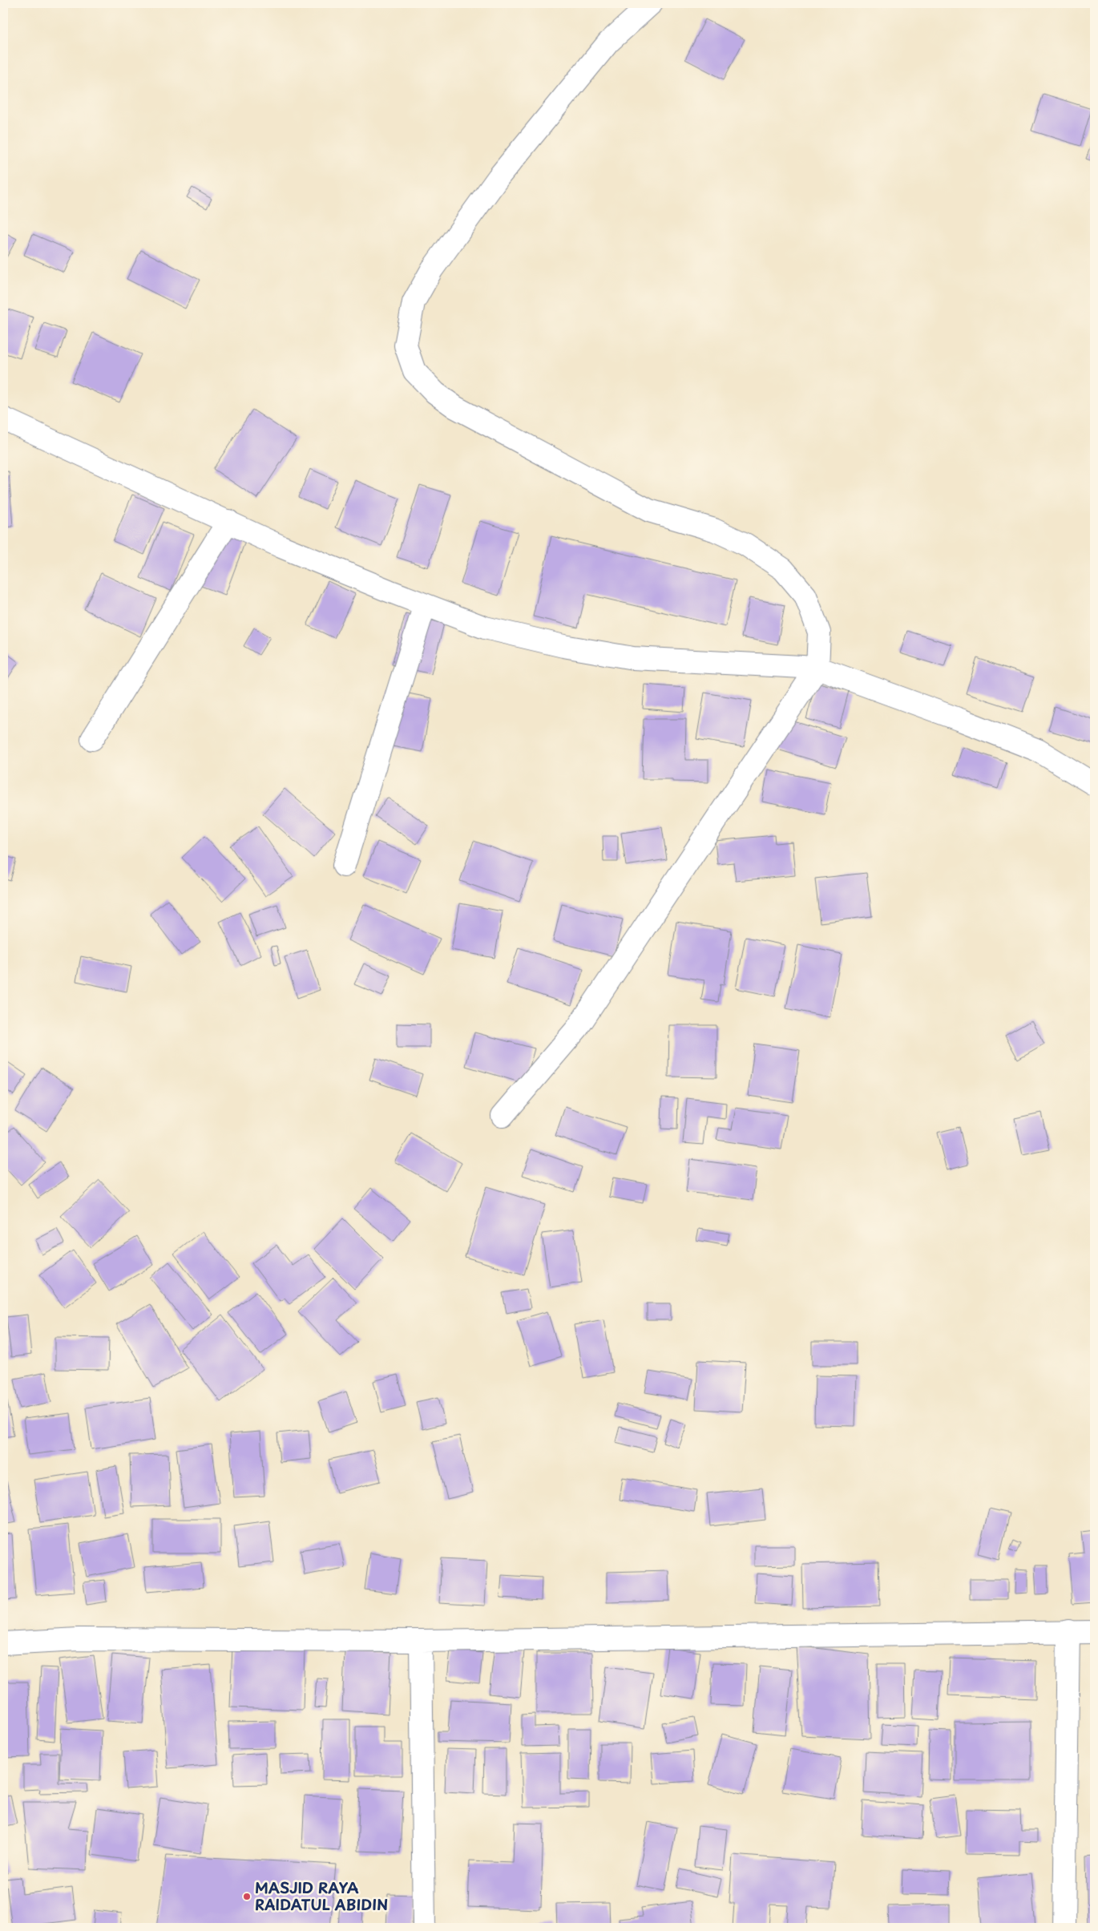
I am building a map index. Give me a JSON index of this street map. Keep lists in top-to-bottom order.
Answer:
{
  "places": ["MASJID RAYA RAIDATUL ABIDIN"]
}
